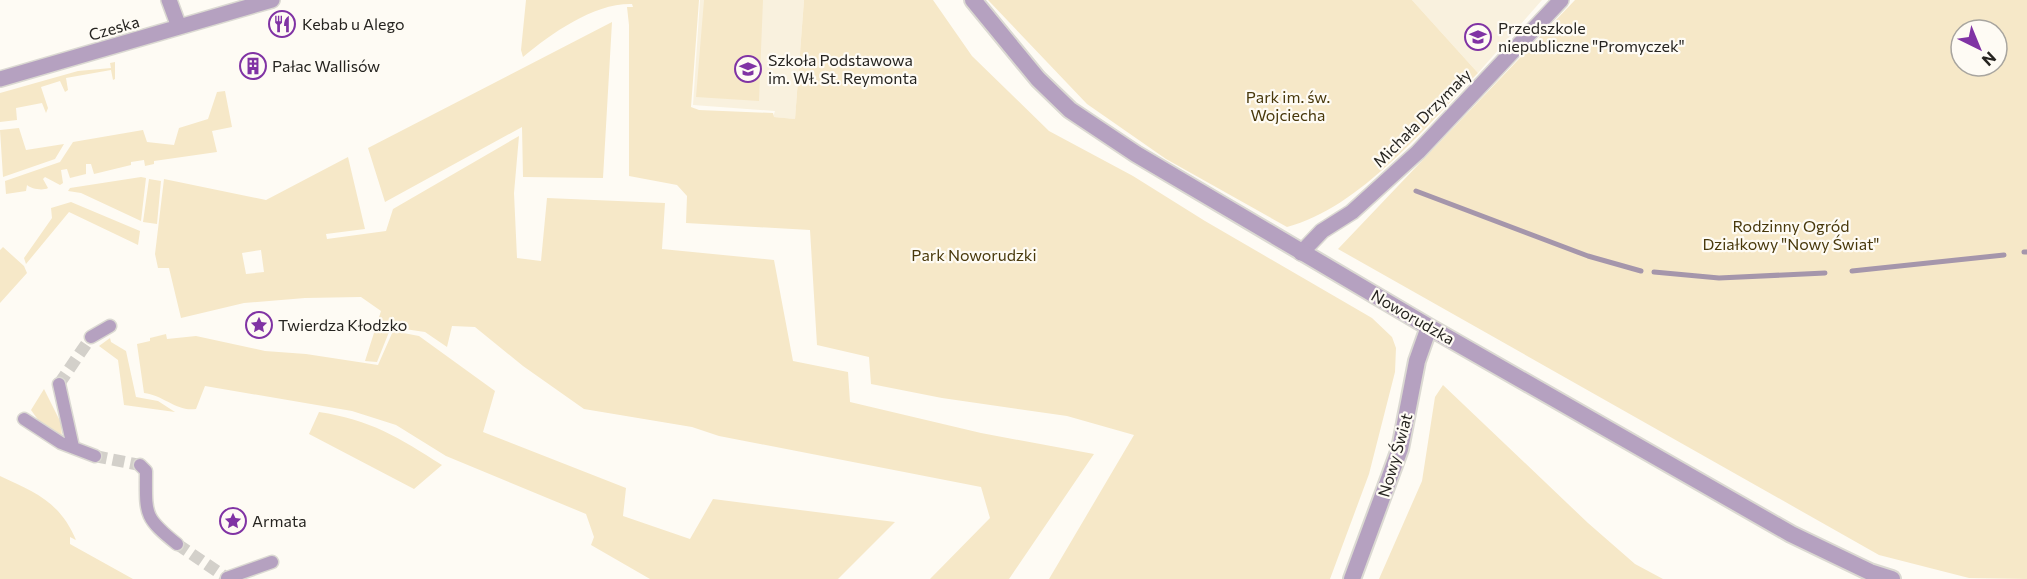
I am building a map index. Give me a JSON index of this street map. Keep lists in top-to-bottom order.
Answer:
{
  "streets": {
    "street": [
      "Czeska",
      "Michała Drzymały",
      "Noworudzka",
      "Nowy Świat"
    ]
  },
  "crossings": [
    ["Michała Drzymały", "Noworudzka"],
    ["Noworudzka", "Nowy Świat"]
  ],
  "parks": ["Park im. św. Wojciecha", "Rodzinny Ogród Działkowy \"Nowy Świat\"", "Park Noworudzki"],
  "places": {
    "restaurant": ["Kebab u Alego"],
    "school or university": ["Przedszkole niepubliczne \"Promyczek\"", "Szkoła Podstawowa im. Wł. St. Reymonta"],
    "building": ["Pałac Wallisów"],
    "place": ["Twierdza Kłodzko", "Armata"]
  },
  "north": "bottom right"
}
